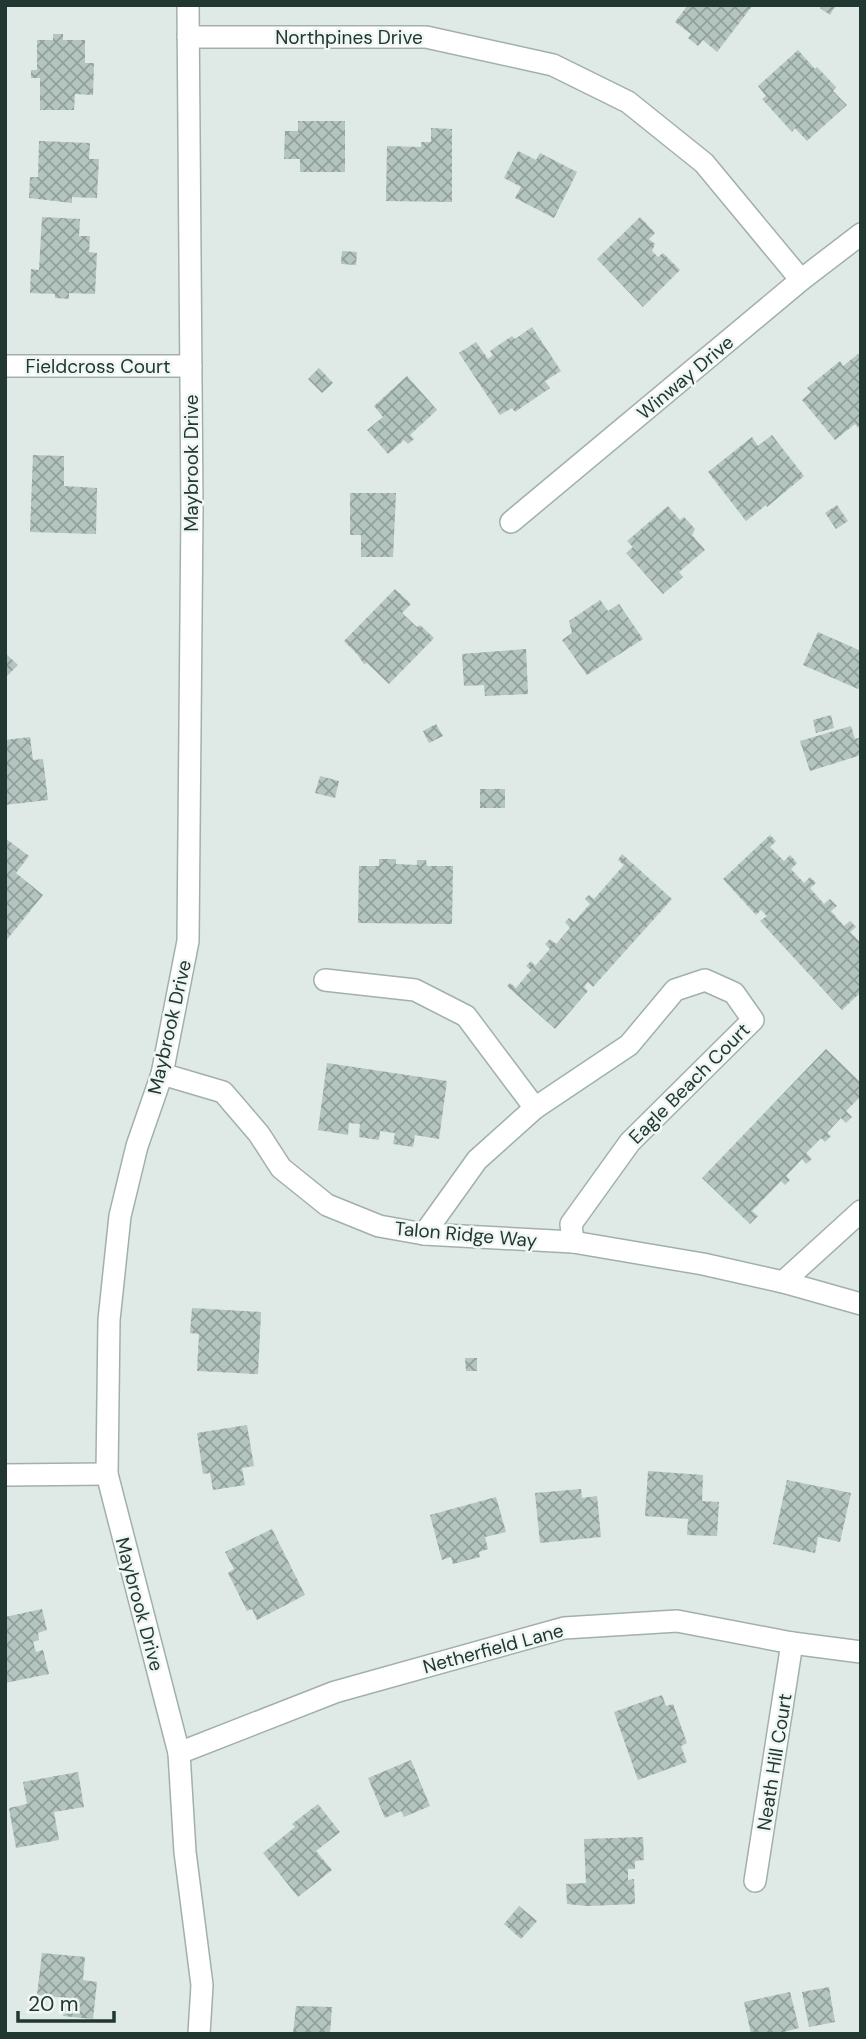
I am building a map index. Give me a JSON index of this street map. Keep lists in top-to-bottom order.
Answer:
{
  "streets": {
    "street": [
      "Northpines Drive",
      "Fieldcross Court",
      "Winway Drive",
      "Maybrook Drive",
      "Eagle Beach Court",
      "Talon Ridge Way",
      "Netherfield Lane",
      "Neath Hill Court"
    ]
  },
  "crossings": [
    ["Northpines Drive", "Winway Drive"],
    ["Northpines Drive", "Maybrook Drive"],
    ["Fieldcross Court", "Maybrook Drive"],
    ["Maybrook Drive", "Talon Ridge Way"],
    ["Maybrook Drive", "Netherfield Lane"],
    ["Eagle Beach Court", "Talon Ridge Way"],
    ["Netherfield Lane", "Neath Hill Court"]
  ],
  "scale_bar": "20 m"
}
